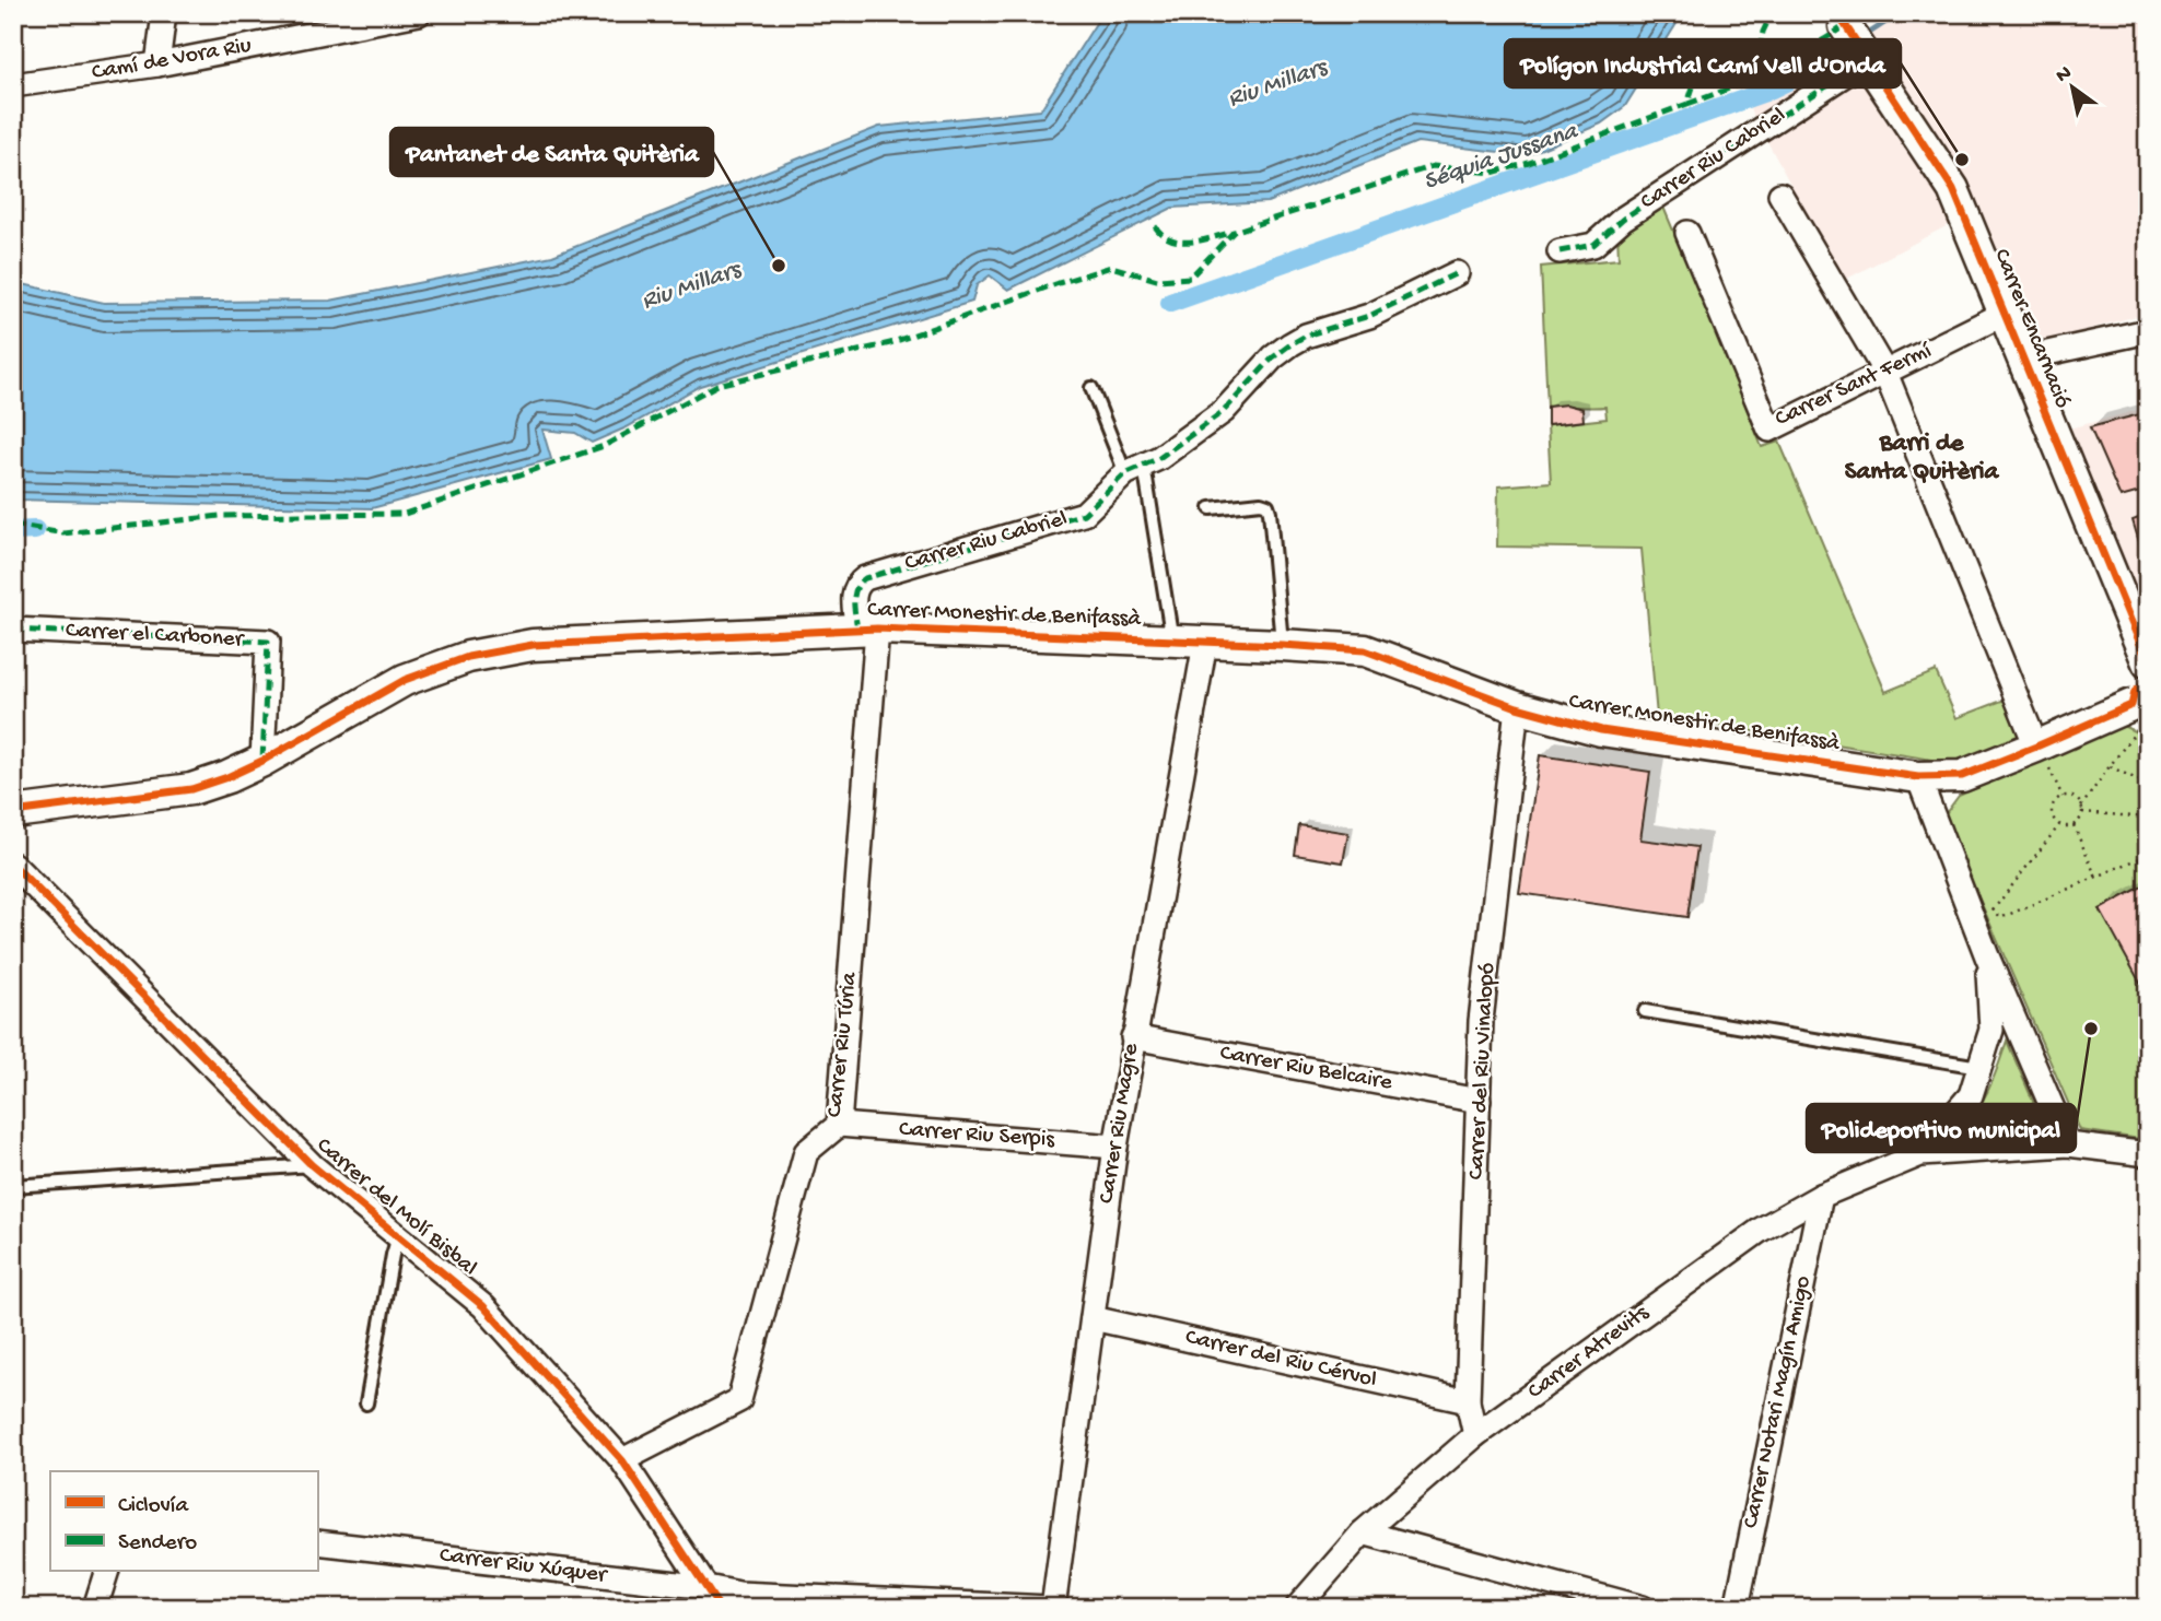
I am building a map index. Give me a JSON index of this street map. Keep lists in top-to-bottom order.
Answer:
{
  "streets": {
    "street": [
      "Camí de Vora Riu",
      "Carrer Riu Cabriel",
      "Carrer Encarnació",
      "Carrer Sant Fermí",
      "Carrer Monestir de Benifassà",
      "Carrer el Carboner",
      "Carrer Riu Túria",
      "Carrer Riu Belcaire",
      "Carrer del Riu Vinalopó",
      "Carrer Riu Magre",
      "Carrer Riu Serpis",
      "Carrer del Molí Bisbal",
      "Carrer Atrevits",
      "Carrer del Riu Cérvol",
      "Carrer Notari Magín Amigo",
      "Carrer Riu Xúquer"
    ]
  },
  "crossings": [
    ["Carrer Riu Cabriel", "Carrer Encarnació"],
    ["Carrer Riu Cabriel", "Carrer Monestir de Benifassà"],
    ["Carrer Riu Cabriel", "Carrer Riu Túria"],
    ["Carrer Encarnació", "Carrer Sant Fermí"],
    ["Carrer Monestir de Benifassà", "Carrer el Carboner"],
    ["Carrer Monestir de Benifassà", "Carrer Riu Túria"],
    ["Carrer Monestir de Benifassà", "Carrer del Riu Vinalopó"],
    ["Carrer Monestir de Benifassà", "Carrer Riu Magre"],
    ["Carrer Riu Túria", "Carrer Riu Serpis"],
    ["Carrer Riu Túria", "Carrer del Molí Bisbal"],
    ["Carrer Riu Belcaire", "Carrer del Riu Vinalopó"],
    ["Carrer Riu Belcaire", "Carrer Riu Magre"],
    ["Carrer del Riu Vinalopó", "Carrer Atrevits"],
    ["Carrer del Riu Vinalopó", "Carrer del Riu Cérvol"],
    ["Carrer Riu Magre", "Carrer Riu Serpis"],
    ["Carrer Riu Magre", "Carrer del Riu Cérvol"],
    ["Carrer Riu Magre", "Carrer Riu Xúquer"],
    ["Carrer del Molí Bisbal", "Carrer Riu Xúquer"],
    ["Carrer Atrevits", "Carrer Notari Magín Amigo"]
  ],
  "districts": ["Barri de Santa Quitèria"],
  "water": ["Riu Millars", "Séquia Jussana"],
  "places": ["Polígon Industrial Camí Vell d'Onda", "Pantanet de Santa Quitèria", "Polideportivo municipal"],
  "legend": ["Ciclovía", "Sendero"],
  "north": "top left"
}
